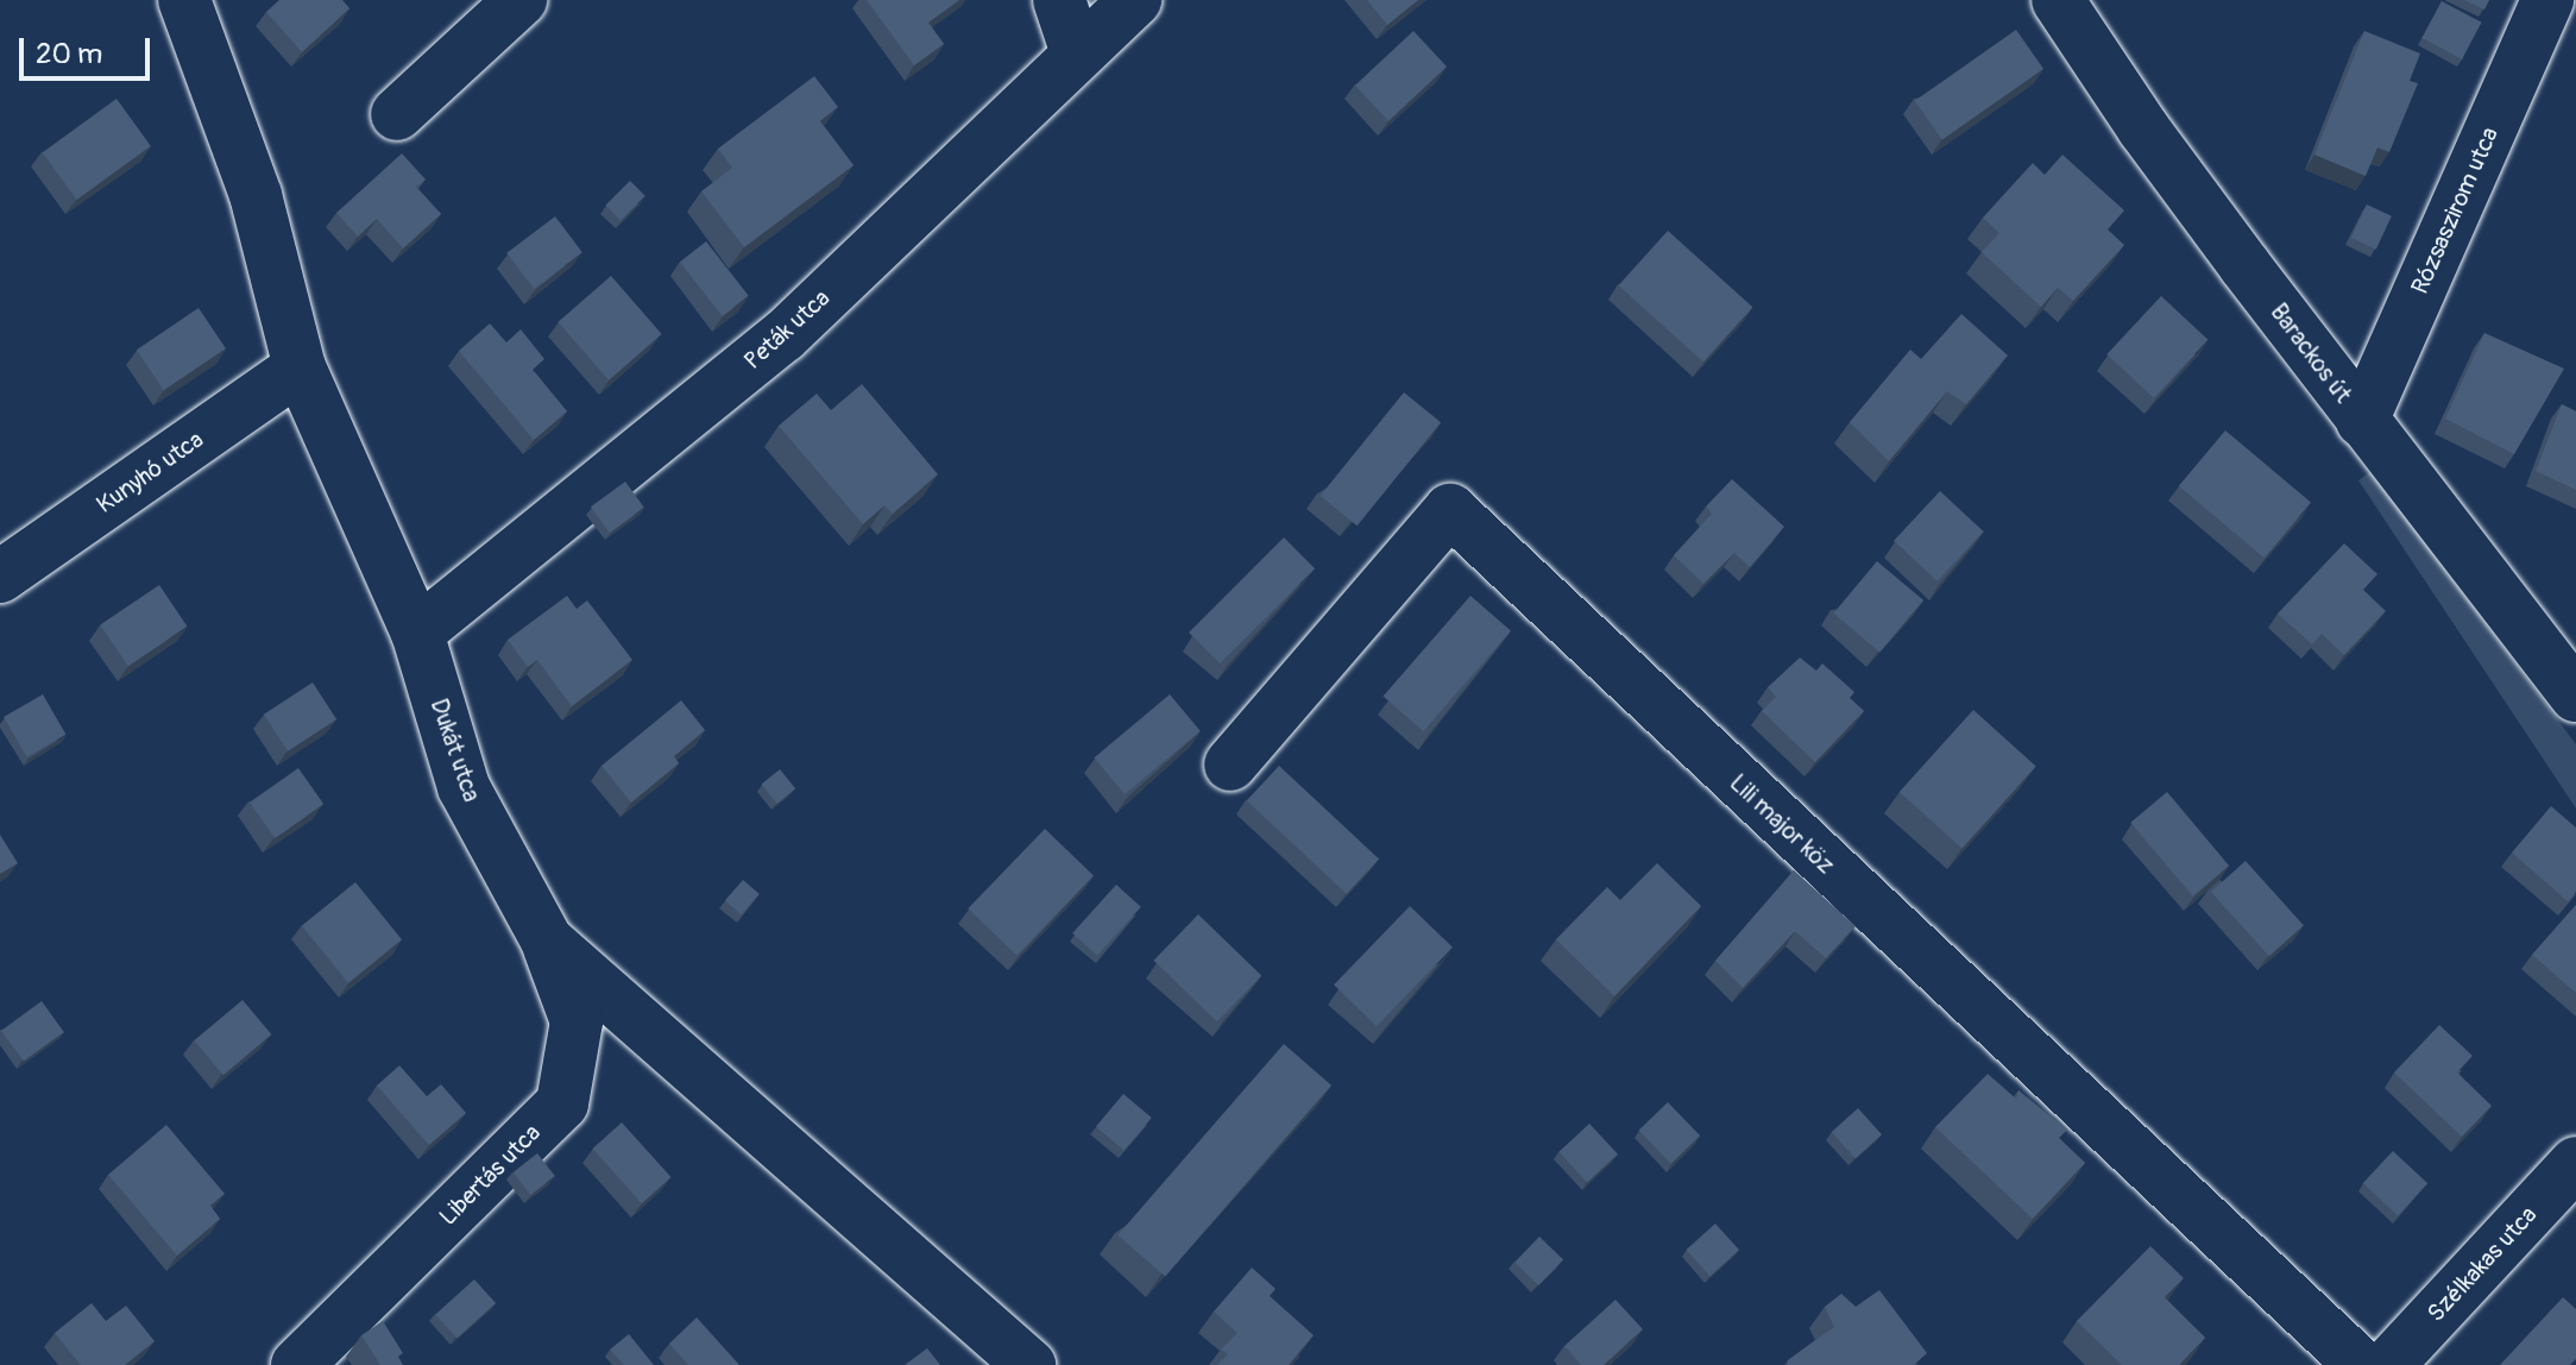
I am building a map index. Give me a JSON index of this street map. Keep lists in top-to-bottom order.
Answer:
{
  "streets": {
    "street": [
      "Rózsaszirom utca",
      "Peták utca",
      "Barackos út",
      "Kunyhó utca",
      "Dukát utca",
      "Lili major köz",
      "Libertás utca",
      "Szélkakas utca"
    ]
  },
  "crossings": [
    ["Rózsaszirom utca", "Barackos út"],
    ["Peták utca", "Dukát utca"],
    ["Kunyhó utca", "Dukát utca"],
    ["Dukát utca", "Libertás utca"]
  ],
  "scale_bar": "20 m"
}
